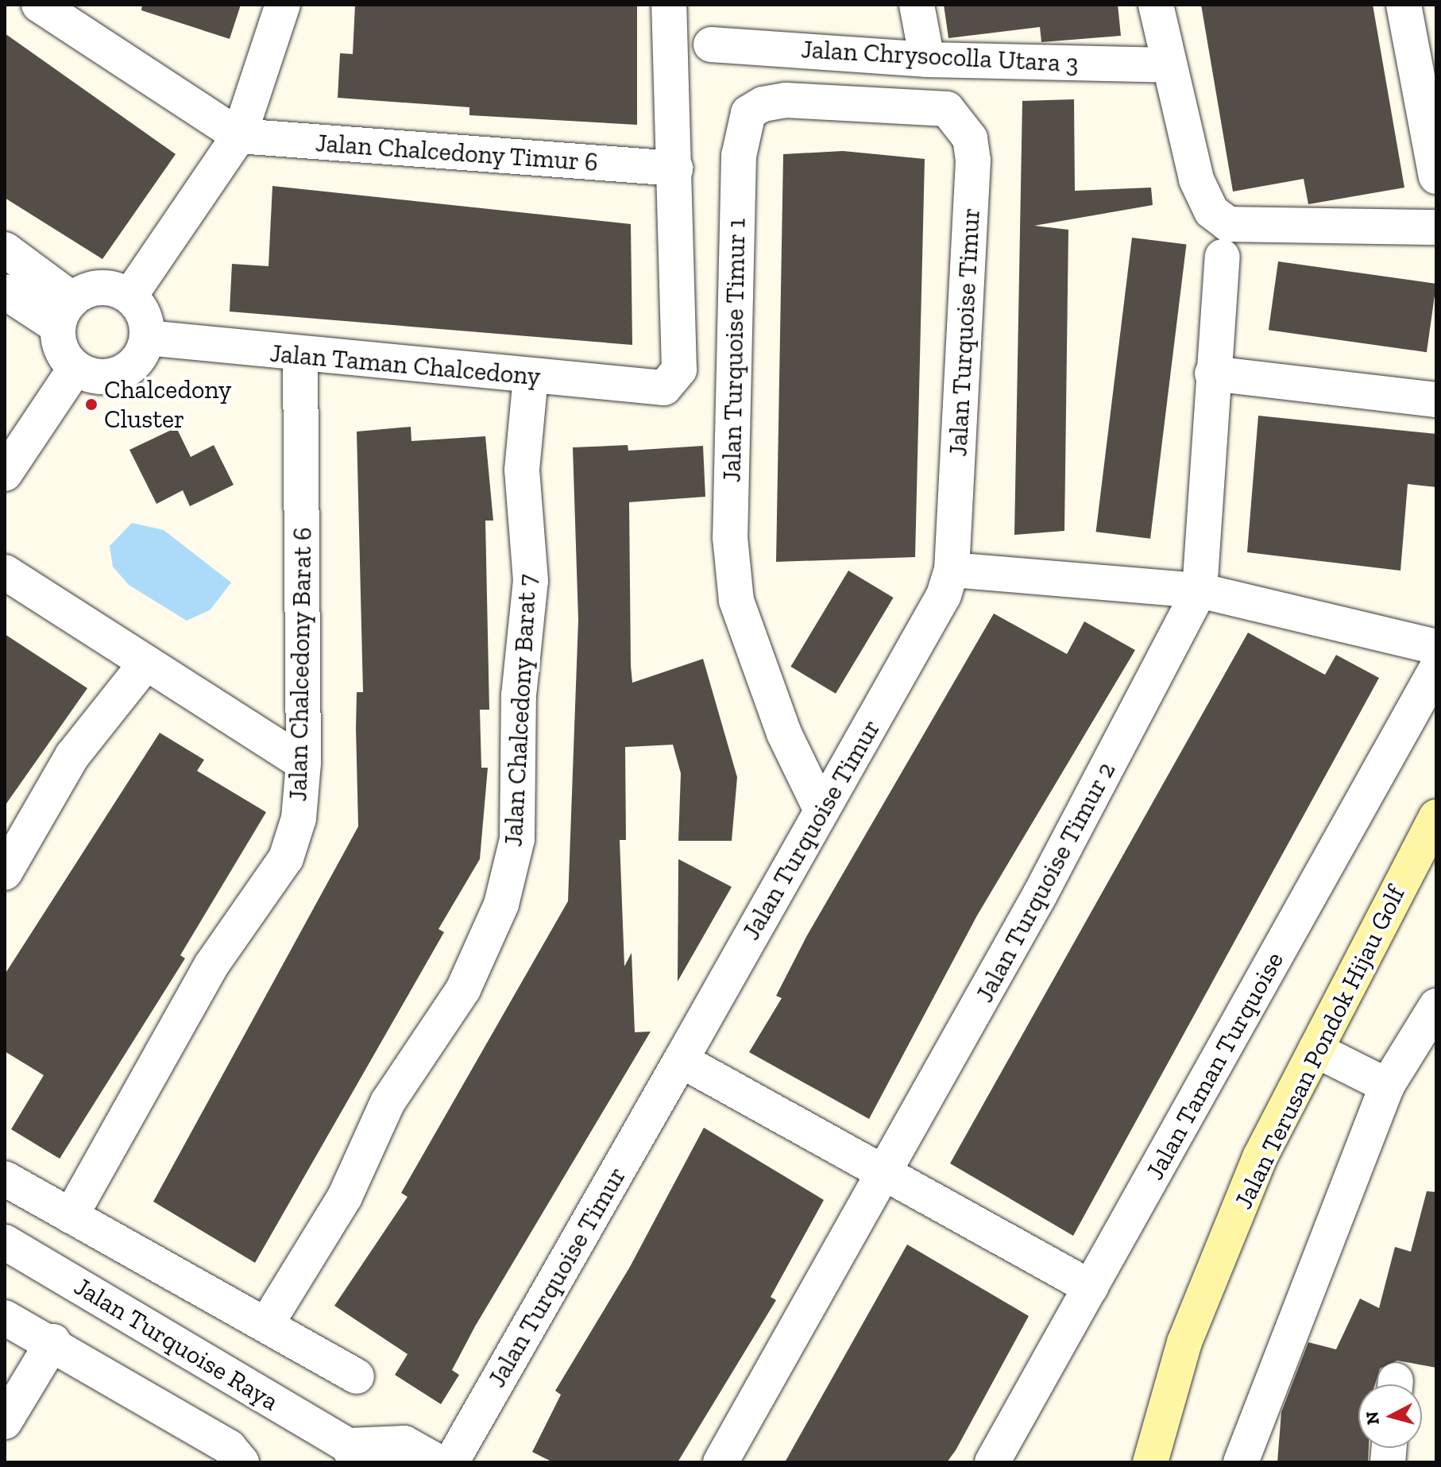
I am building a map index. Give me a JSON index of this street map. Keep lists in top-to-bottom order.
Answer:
{
  "streets": {
    "main road": ["Jalan Terusan Pondok Hijau Golf"],
    "street": [
      "Jalan Chrysocolla Utara 3",
      "Jalan Chalcedony Timur 6",
      "Jalan Turquoise Timur",
      "Jalan Turquoise Timur 1",
      "Jalan Taman Chalcedony",
      "Jalan Chalcedony Barat 6",
      "Jalan Chalcedony Barat 7",
      "Jalan Turquoise Timur 2",
      "Jalan Taman Turquoise",
      "Jalan Turquoise Raya"
    ]
  },
  "crossings": [
    ["Jalan Chalcedony Timur 6", "Jalan Taman Chalcedony"],
    ["Jalan Turquoise Timur", "Jalan Turquoise Timur 1"],
    ["Jalan Taman Chalcedony", "Jalan Chalcedony Barat 6"],
    ["Jalan Taman Chalcedony", "Jalan Chalcedony Barat 7"]
  ],
  "places": ["Chalcedony Cluster"],
  "north": "left"
}
